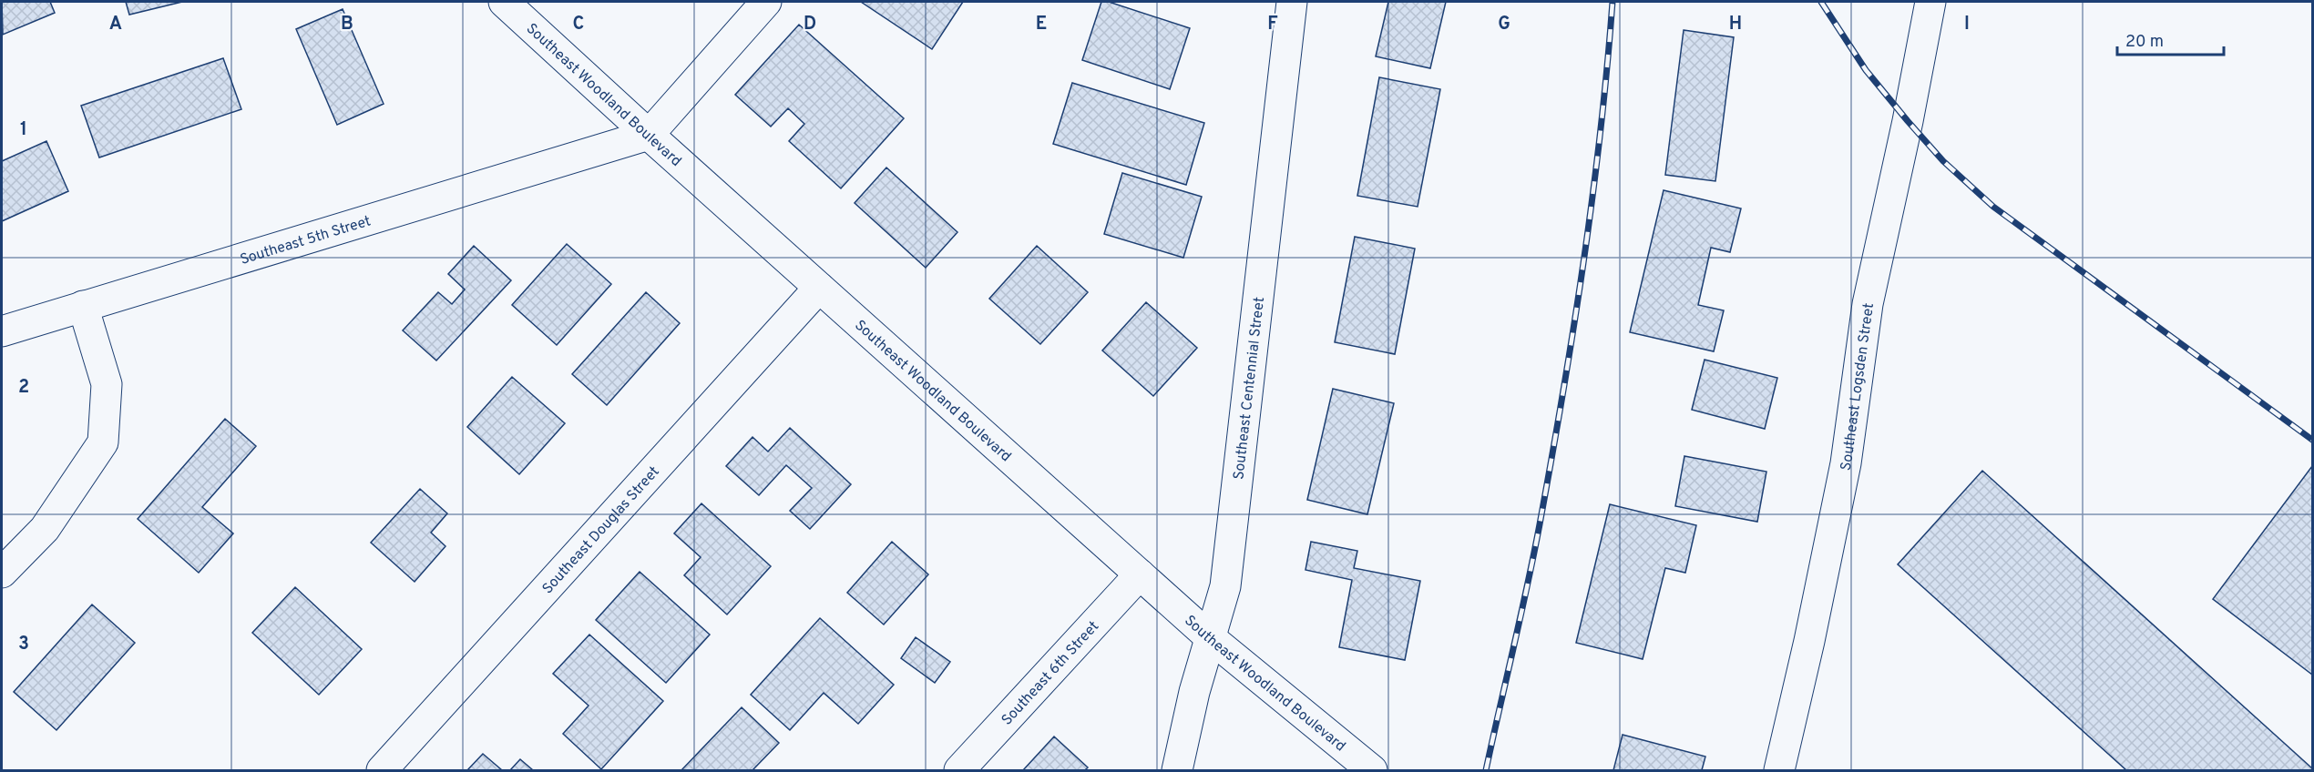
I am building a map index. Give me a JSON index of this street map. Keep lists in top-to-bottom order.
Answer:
{
  "streets": {
    "street": [
      "Southeast Woodland Boulevard",
      "Southeast 5th Street",
      "Southeast Logsden Street",
      "Southeast Centennial Street",
      "Southeast Douglas Street",
      "Southeast 6th Street"
    ]
  },
  "crossings": [
    ["Southeast Woodland Boulevard", "Southeast 5th Street"],
    ["Southeast Woodland Boulevard", "Southeast Centennial Street"],
    ["Southeast Woodland Boulevard", "Southeast Douglas Street"],
    ["Southeast Woodland Boulevard", "Southeast 6th Street"]
  ],
  "scale_bar": "20 m",
  "grid": {
    "columns": [
      "A",
      "B",
      "C",
      "D",
      "E",
      "F",
      "G",
      "H",
      "I"
    ],
    "rows": ["1", "2", "3"]
  }
}
